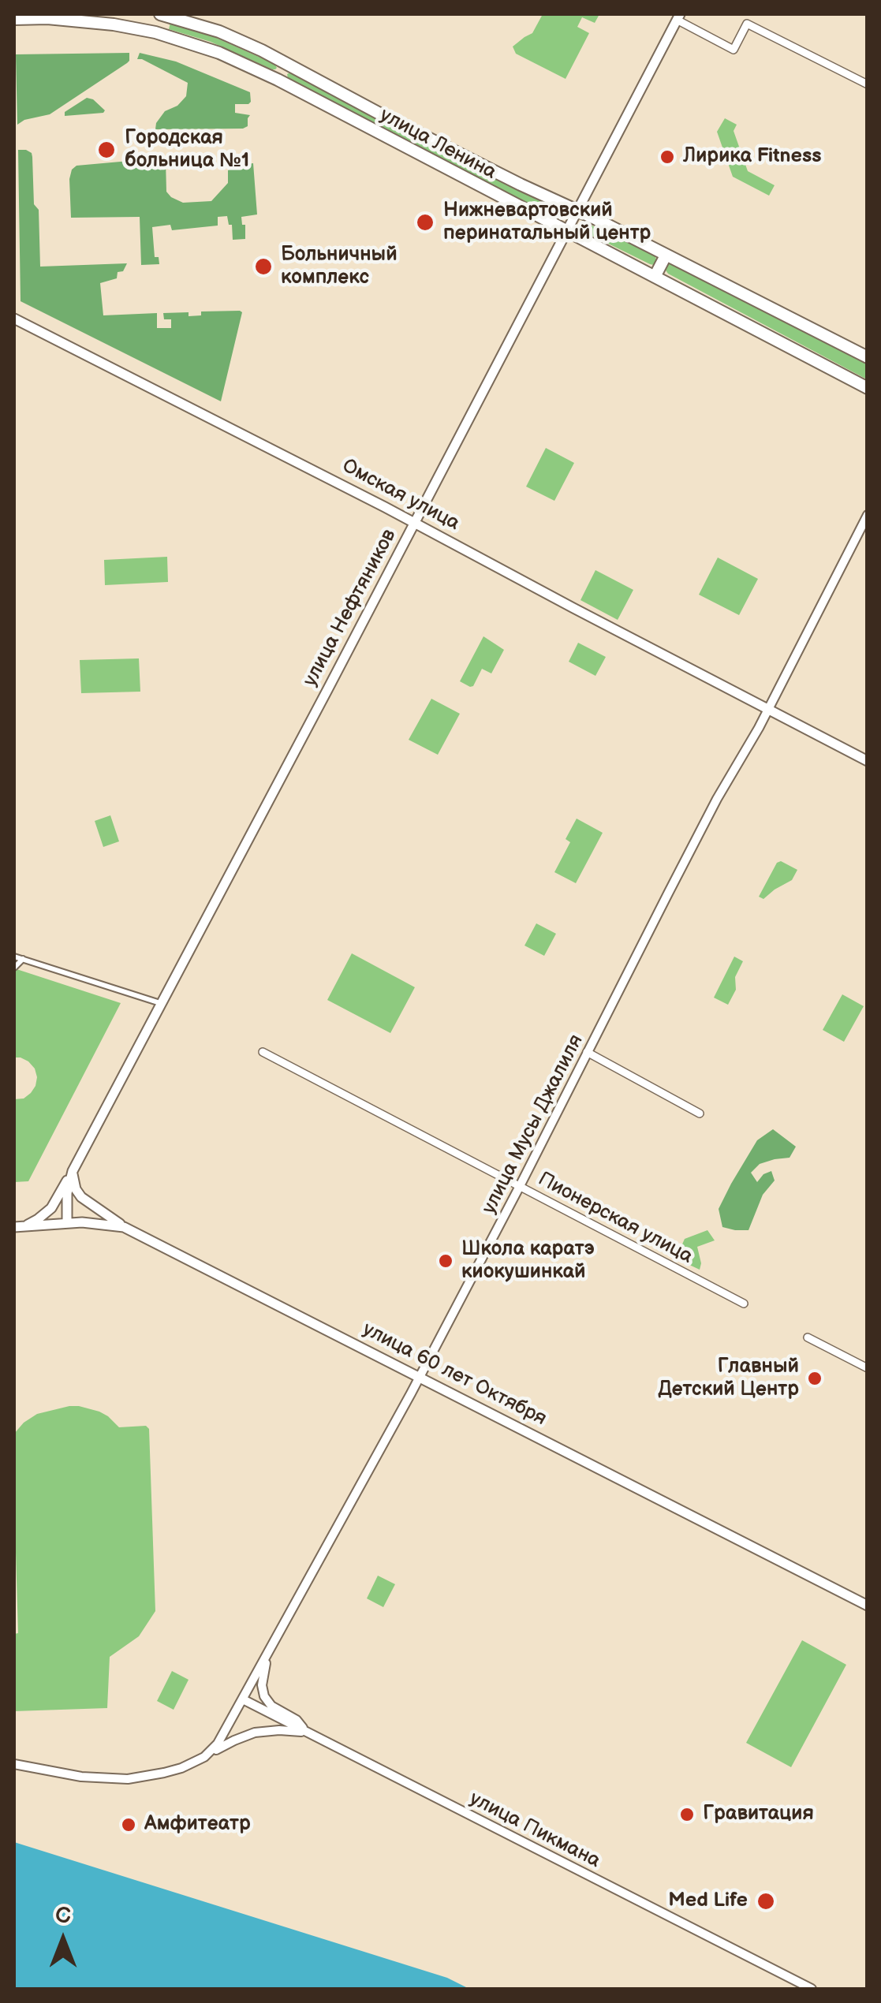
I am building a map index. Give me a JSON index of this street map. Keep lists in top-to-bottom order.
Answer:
{
  "streets": {
    "main road": [
      "улица Ленина",
      "Омская улица",
      "улица Нефтяников",
      "улица 60 лет Октября"
    ],
    "street": ["улица Мусы Джалиля", "Пионерская улица", "улица Пикмана"]
  },
  "crossings": [
    ["улица Ленина", "улица Нефтяников"],
    ["Омская улица", "улица Нефтяников"],
    ["Омская улица", "улица Мусы Джалиля"],
    ["улица Нефтяников", "улица 60 лет Октября"],
    ["улица Мусы Джалиля", "Пионерская улица"],
    ["улица Мусы Джалиля", "улица 60 лет Октября"],
    ["улица Мусы Джалиля", "улица Пикмана"]
  ],
  "places": [
    "Городская больница №1",
    "Лирика Fitness",
    "Нижневартовский перинатальный центр",
    "Больничный комплекс",
    "Школа каратэ киокушинкай",
    "Главный Детский Центр",
    "Гравитация",
    "Амфитеатр",
    "Med Life"
  ],
  "north": "top"
}
